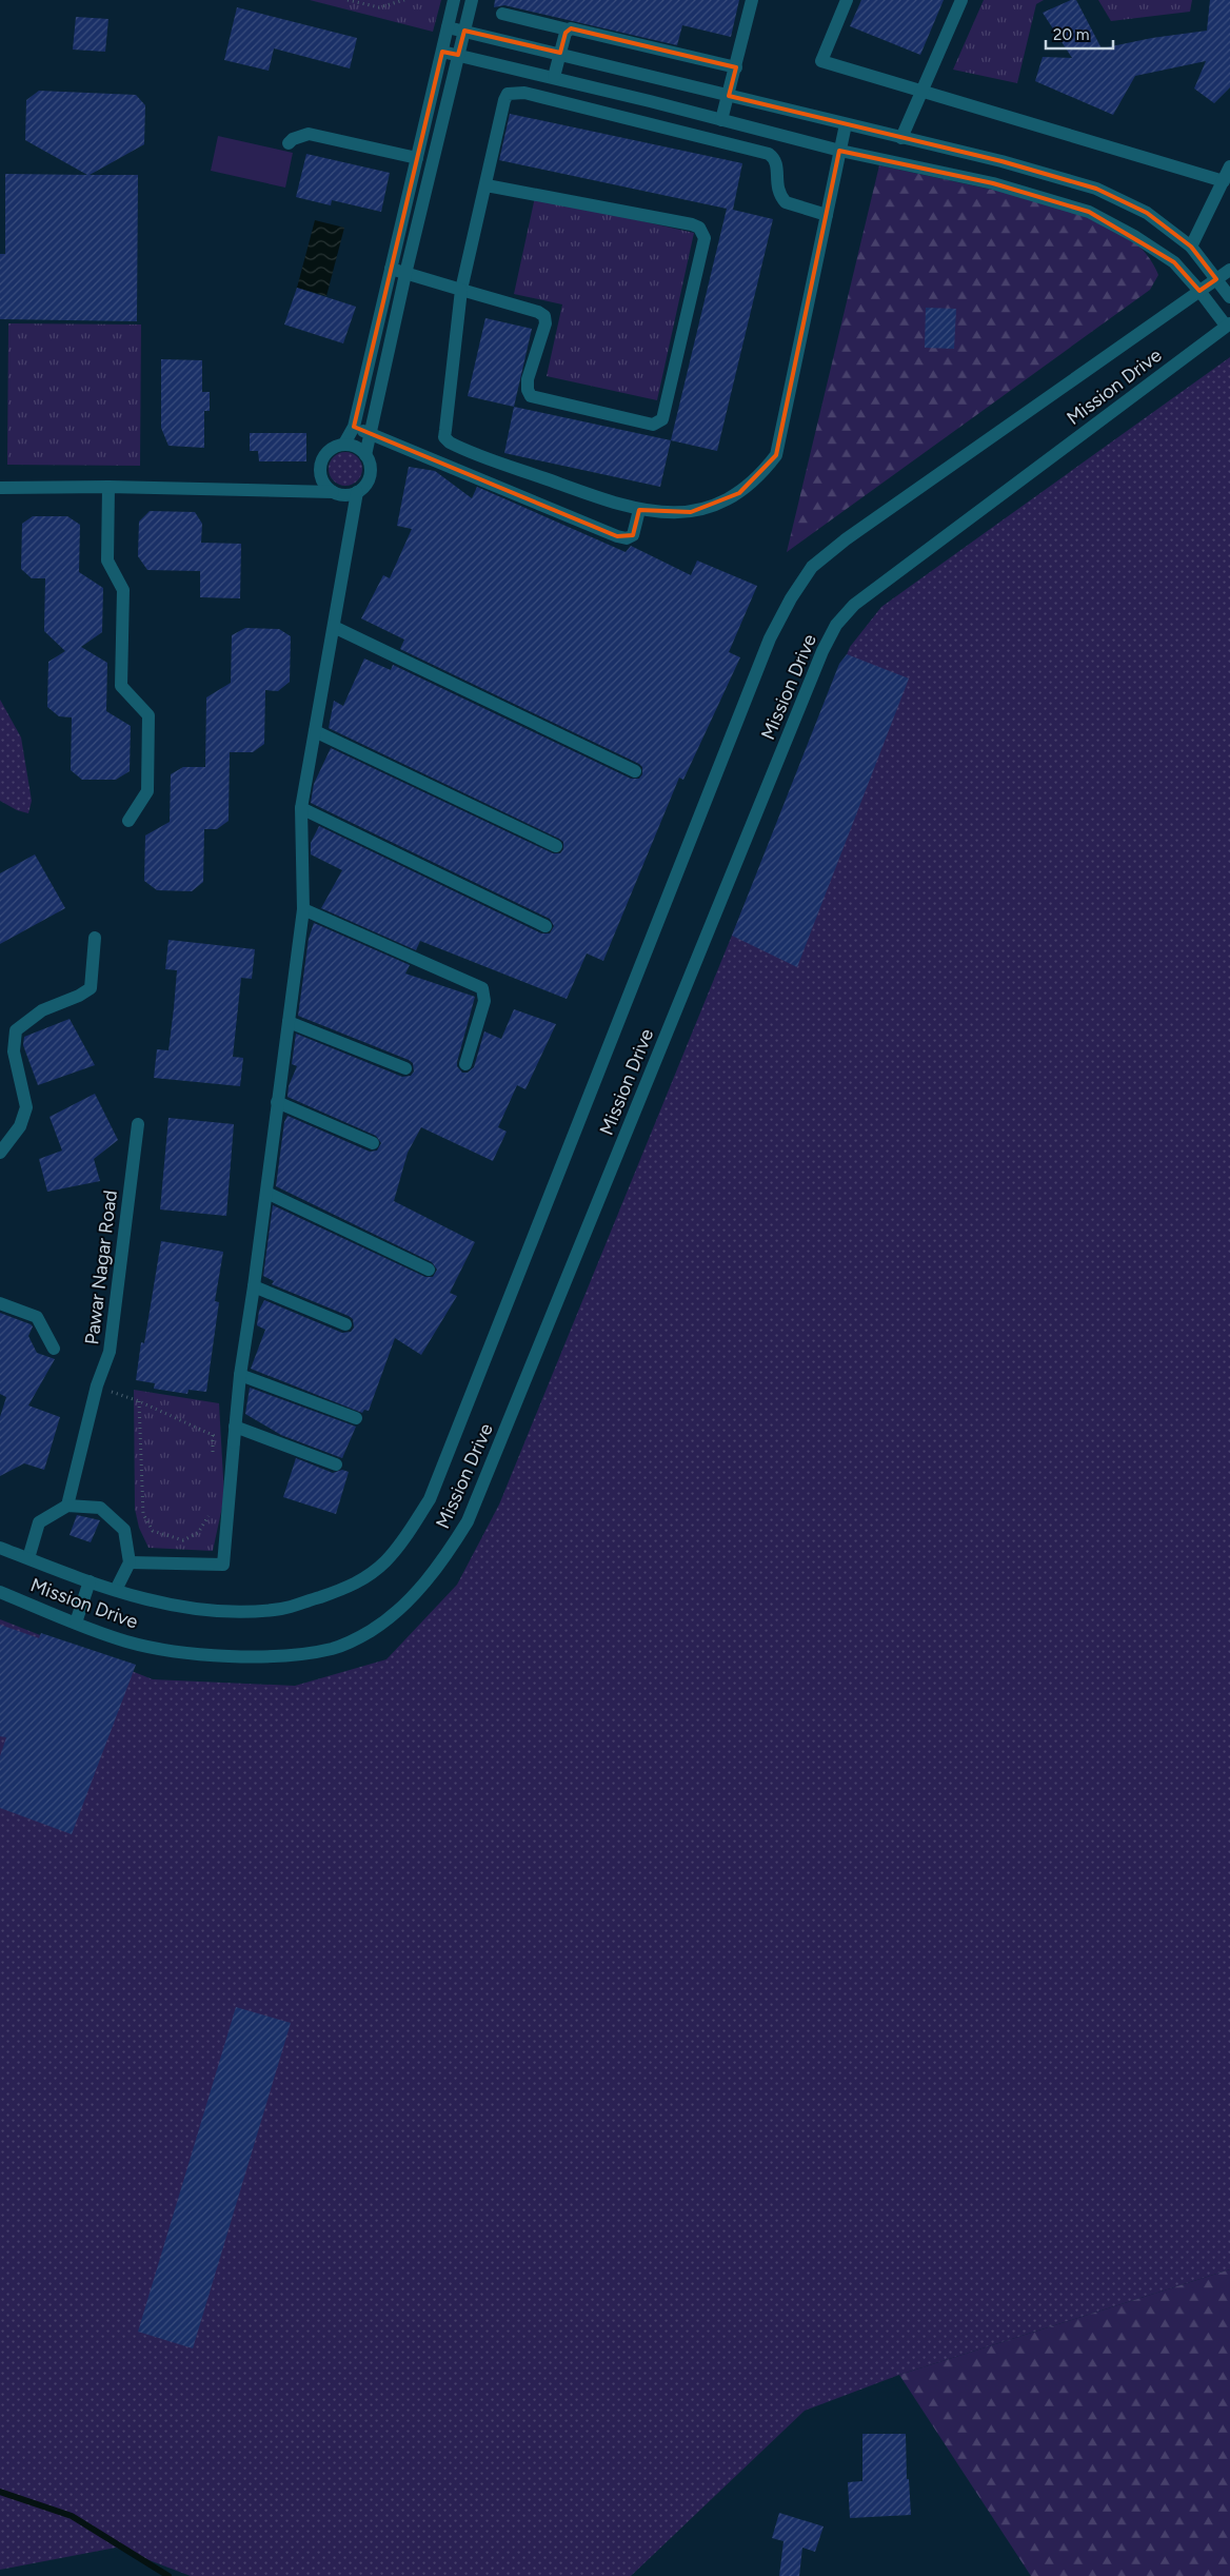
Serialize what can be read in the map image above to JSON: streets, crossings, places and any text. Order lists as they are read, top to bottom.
{
  "streets": {
    "street": ["Mission Drive", "Pawar Nagar Road"]
  },
  "scale_bar": "20 m"
}
